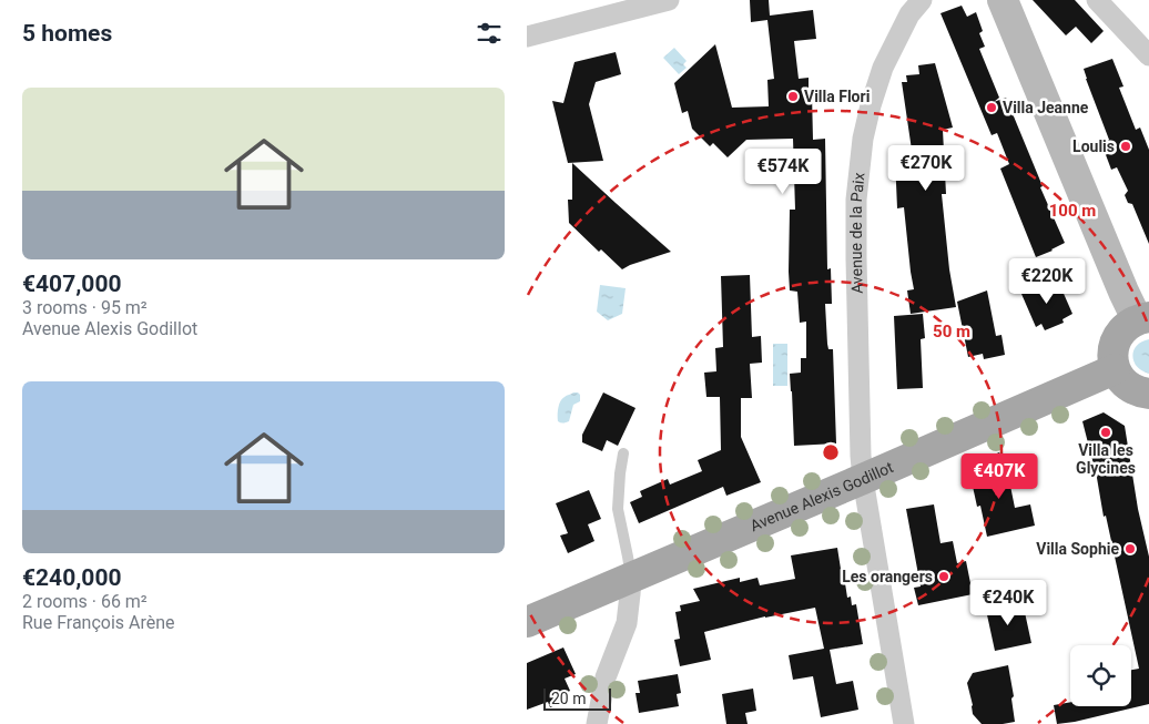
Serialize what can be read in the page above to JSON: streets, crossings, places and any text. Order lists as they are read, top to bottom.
{
  "streets": {
    "main road": ["Avenue Alexis Godillot"],
    "street": ["Avenue de la Paix"]
  },
  "crossings": [
    ["Avenue de la Paix", "Avenue Alexis Godillot"]
  ],
  "places": [
    "Villa Flori",
    "Villa Jeanne",
    "Loulis",
    "Villa les Glycines",
    "Villa Sophie",
    "Les orangers"
  ],
  "scale_bar": "20 m",
  "page": {
    "heading": "5 homes",
    "list": [
      {
        "name": "€407,000",
        "note": "3 rooms · 95 m² · Avenue Alexis Godillot"
      },
      {
        "name": "€240,000",
        "note": "2 rooms · 66 m² · Rue François Arène"
      }
    ],
    "price": [
      "€270K",
      "€574K",
      "€220K",
      "€407K",
      "€240K"
    ],
    "scale": "20 m"
  },
  "rings": ["100 m", "50 m"]
}
